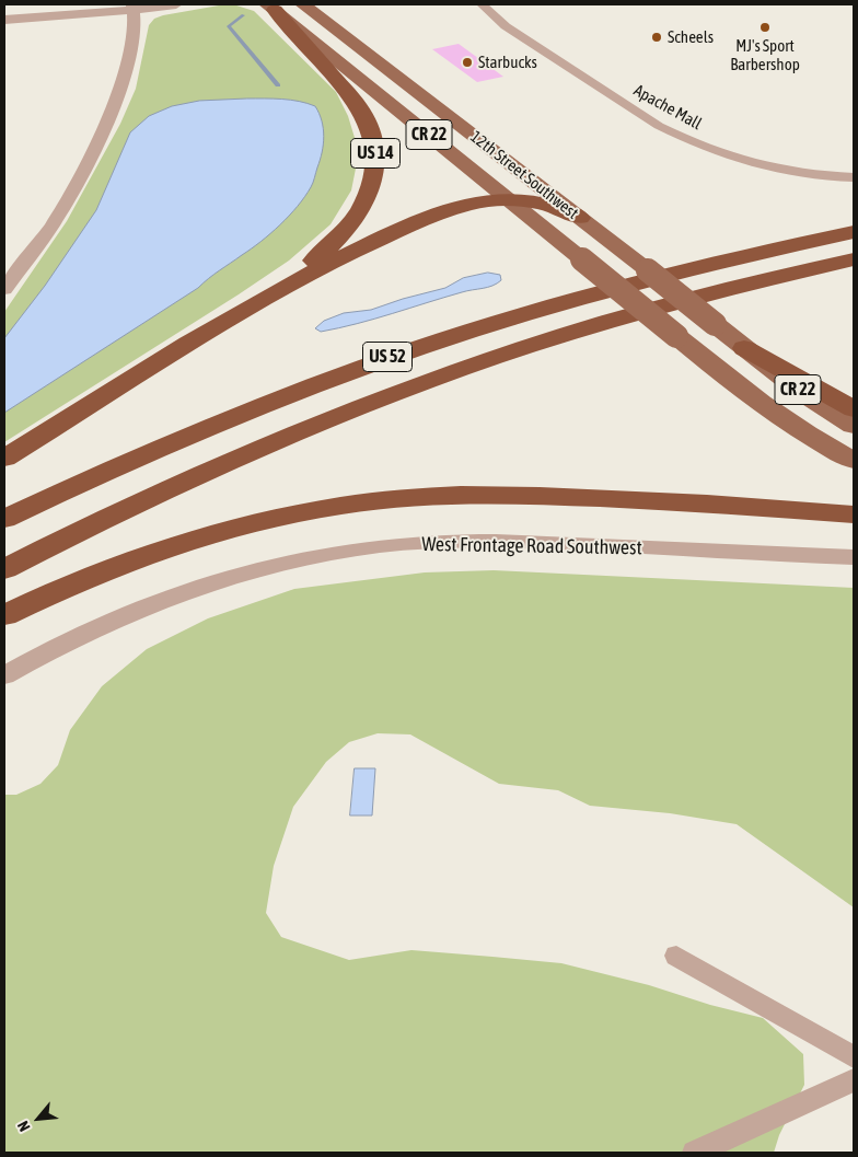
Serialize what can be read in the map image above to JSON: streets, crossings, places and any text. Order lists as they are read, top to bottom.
{
  "streets": {
    "highway": ["US 14", "US 52"],
    "main road": ["CR 22", "12th Street Southwest"],
    "street": ["Apache Mall", "West Frontage Road Southwest"]
  },
  "crossings": [
    ["CR 22", "12th Street Southwest"],
    ["US 14", "12th Street Southwest"]
  ],
  "places": ["MJ's Sport Barbershop", "Scheels", "Starbucks"],
  "north": "bottom left"
}
